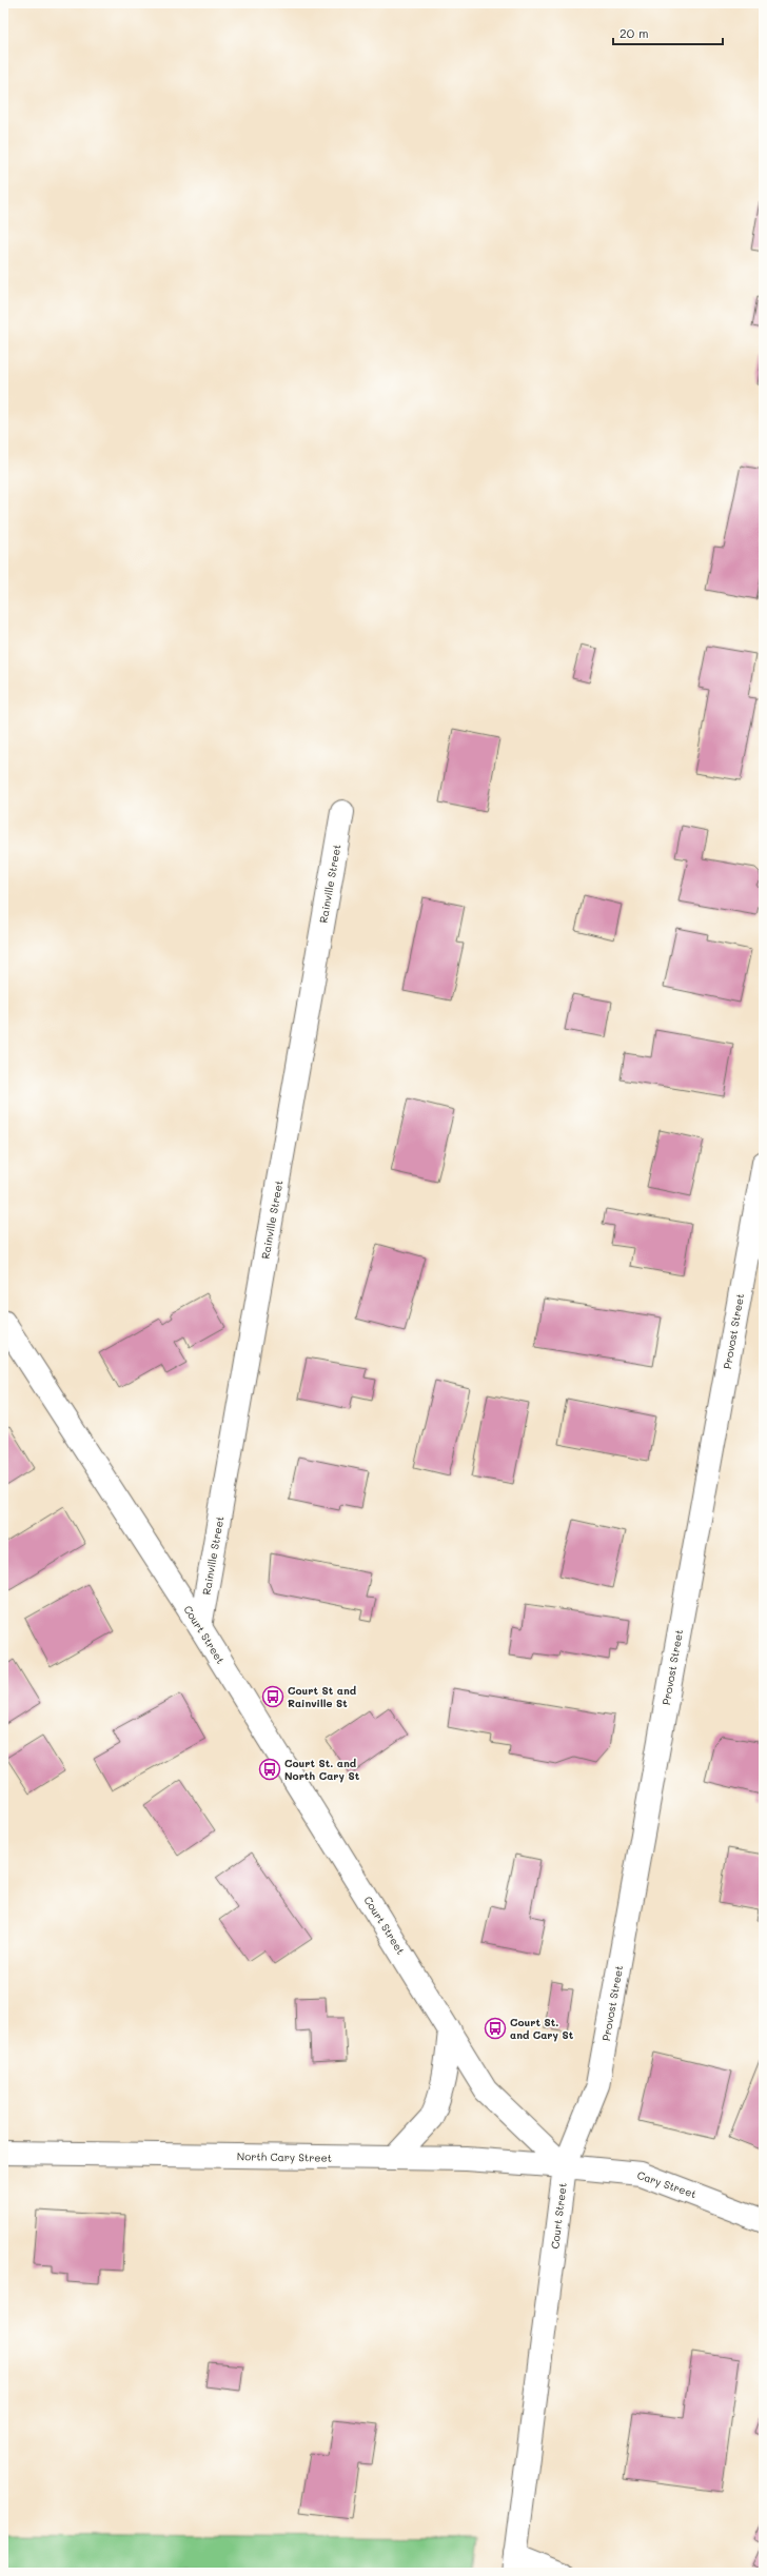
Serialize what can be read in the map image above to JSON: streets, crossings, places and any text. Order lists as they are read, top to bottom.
{
  "streets": {
    "street": [
      "Rainville Street",
      "Provost Street",
      "Court Street",
      "North Cary Street",
      "Cary Street"
    ]
  },
  "crossings": [
    ["Rainville Street", "Court Street"],
    ["Provost Street", "Court Street"],
    ["Provost Street", "North Cary Street"],
    ["Provost Street", "Cary Street"],
    ["Court Street", "North Cary Street"],
    ["Court Street", "Cary Street"],
    ["North Cary Street", "Cary Street"]
  ],
  "places": {
    "bus stop": ["Court St and Rainville St", "Court St. and North Cary St", "Court St. and Cary St"]
  },
  "scale_bar": "20 m"
}
